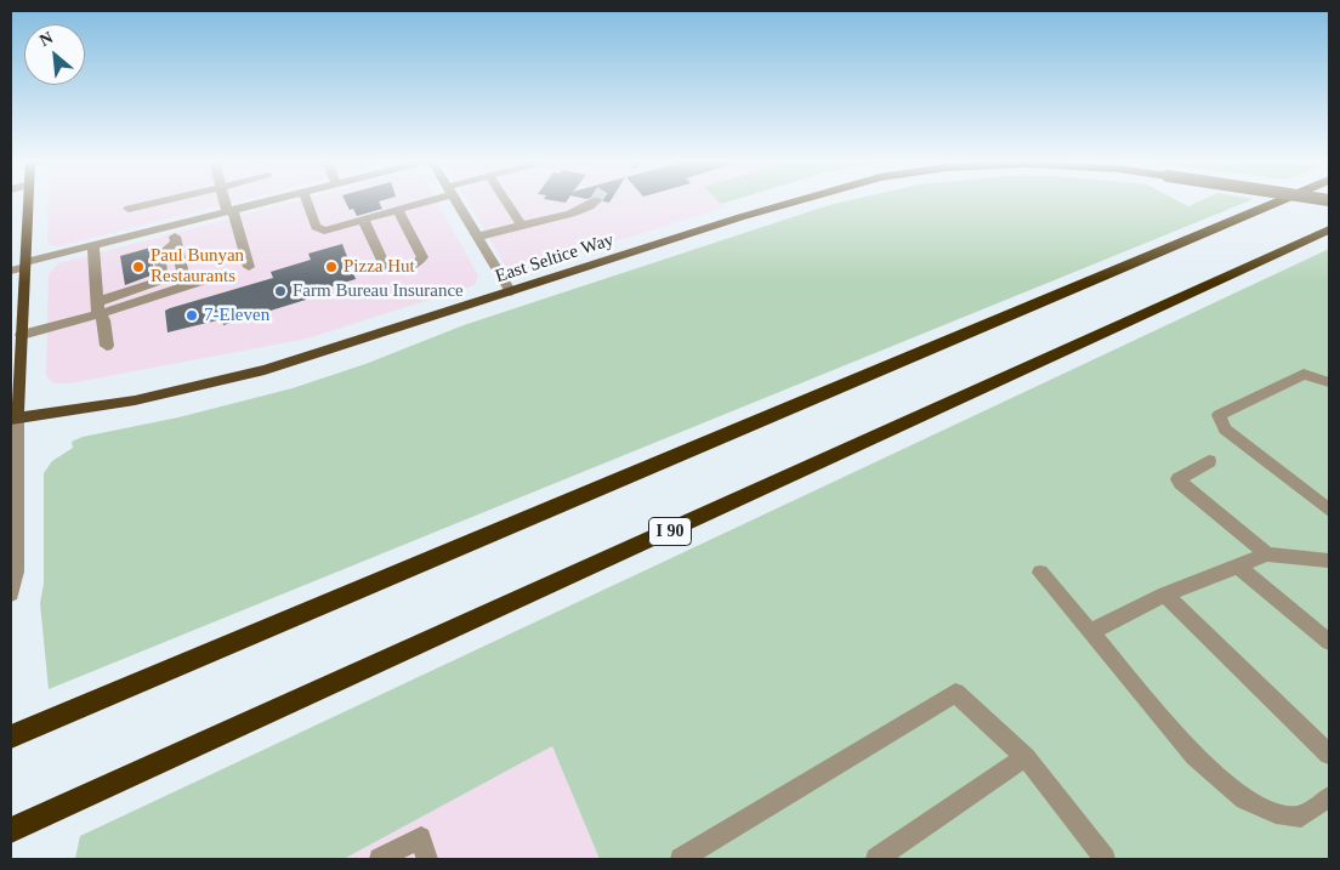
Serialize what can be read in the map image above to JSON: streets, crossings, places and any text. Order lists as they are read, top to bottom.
{
  "streets": {
    "highway": ["I 90"],
    "main road": ["East Seltice Way"]
  },
  "places": [
    "Paul Bunyan Restaurants",
    "Pizza Hut",
    "Farm Bureau Insurance",
    "7-Eleven"
  ],
  "north": "top left"
}
